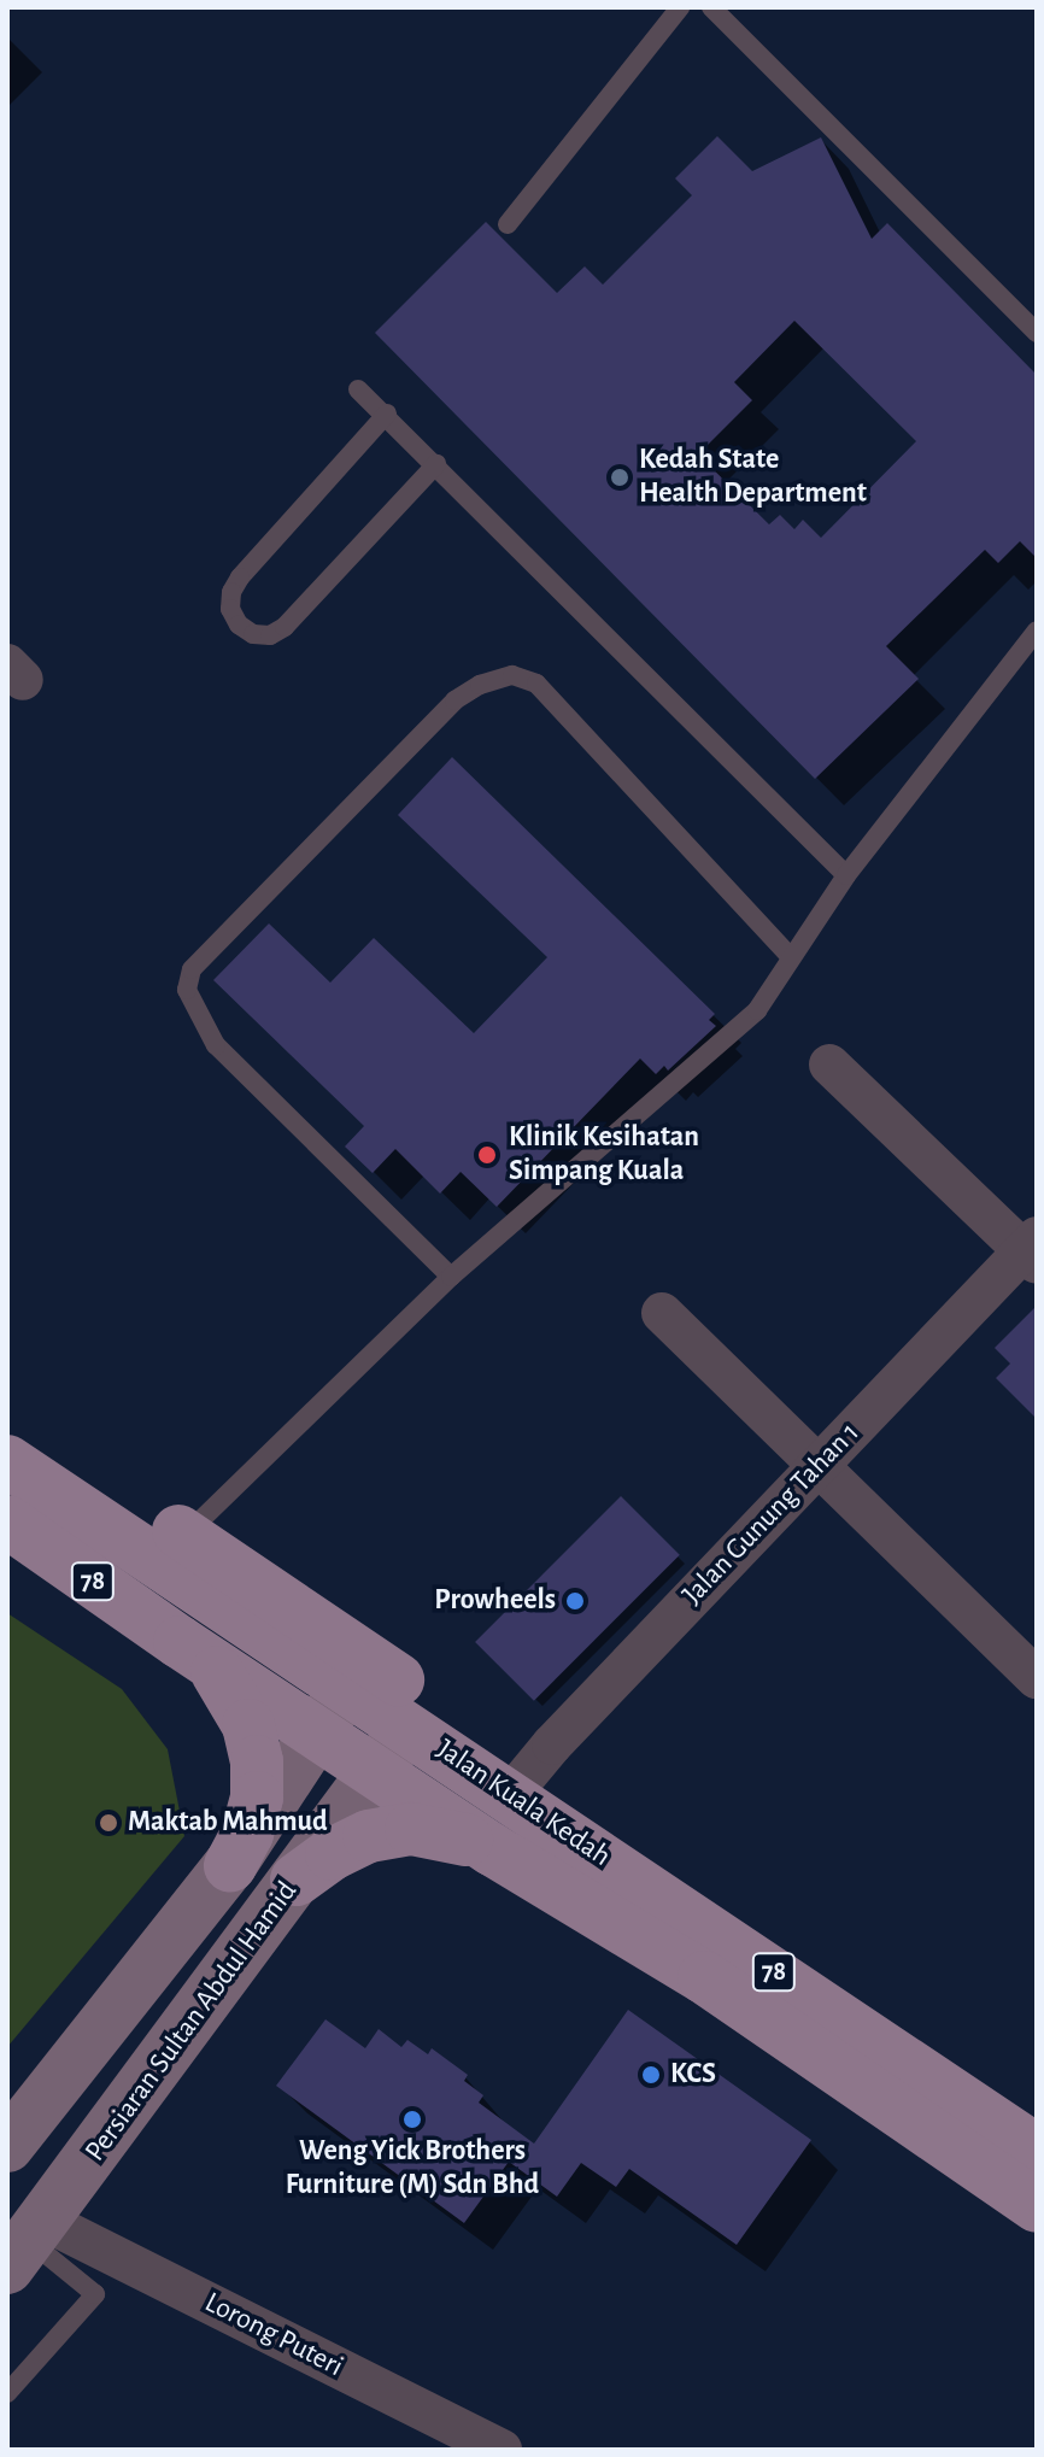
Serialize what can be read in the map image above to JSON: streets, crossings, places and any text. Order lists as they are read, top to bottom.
{
  "streets": {
    "main road": ["78", "Jalan Kuala Kedah", "Persiaran Sultan Abdul Hamid"],
    "street": ["Jalan Gunung Tahan 1", "Lorong Puteri"]
  },
  "crossings": [
    ["Jalan Gunung Tahan 1", "Jalan Kuala Kedah"],
    ["Jalan Kuala Kedah", "Persiaran Sultan Abdul Hamid"],
    ["Persiaran Sultan Abdul Hamid", "Lorong Puteri"]
  ],
  "places": [
    "Kedah State Health Department",
    "Klinik Kesihatan Simpang Kuala",
    "Prowheels",
    "Maktab Mahmud",
    "KCS",
    "Weng Yick Brothers Furniture (M) Sdn Bhd"
  ]
}
